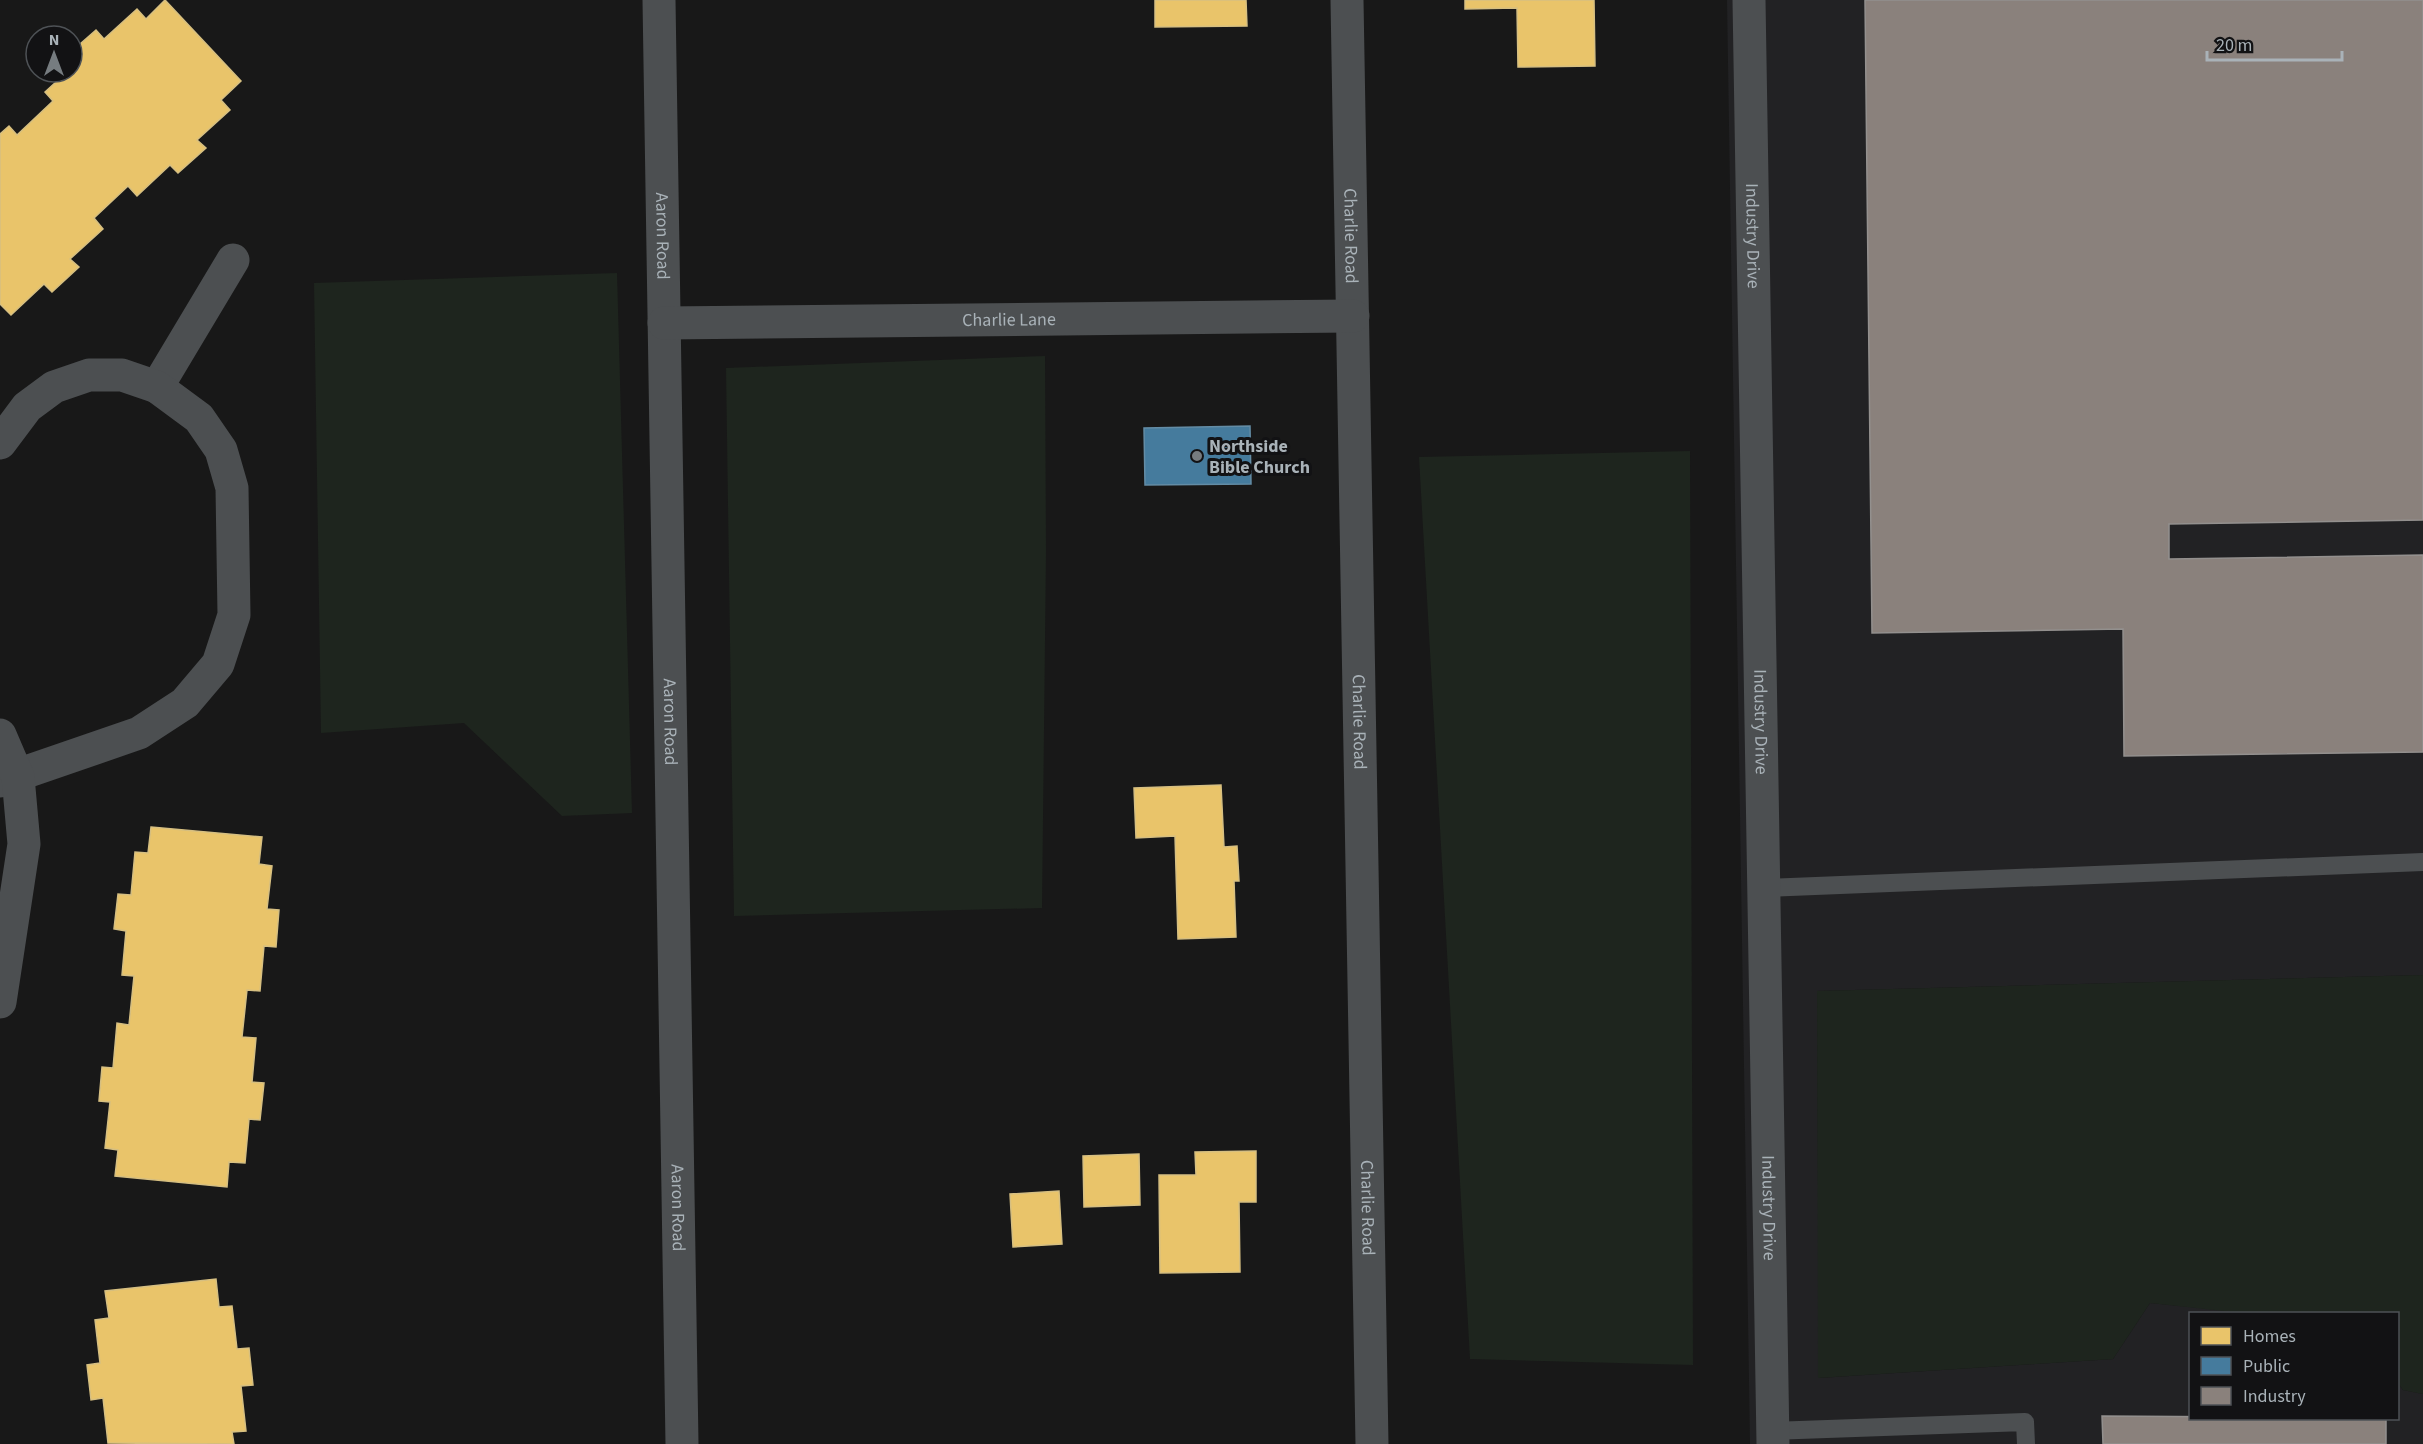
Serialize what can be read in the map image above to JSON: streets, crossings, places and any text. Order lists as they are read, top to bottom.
{
  "streets": {
    "street": [
      "Aaron Road",
      "Charlie Road",
      "Industry Drive",
      "Charlie Lane"
    ]
  },
  "crossings": [
    ["Aaron Road", "Charlie Lane"],
    ["Charlie Road", "Charlie Lane"]
  ],
  "places": ["Northside Bible Church"],
  "legend": ["Homes", "Public", "Industry"],
  "scale_bar": "20 m",
  "north": "top"
}
